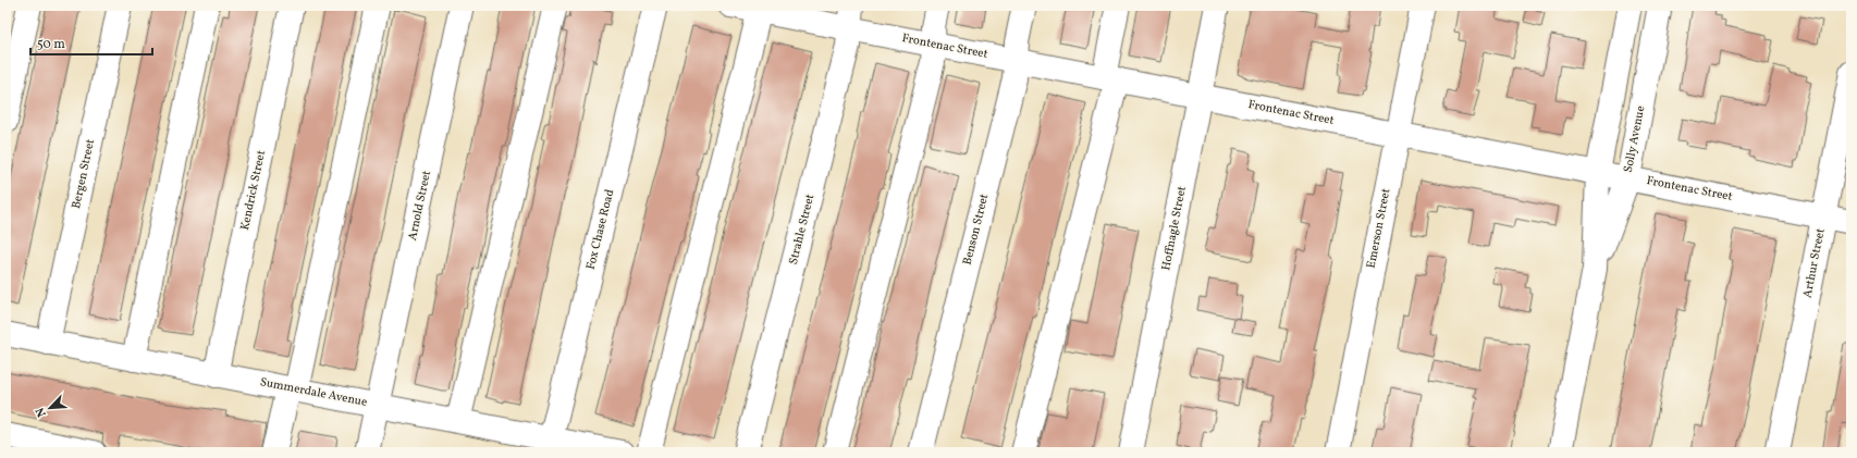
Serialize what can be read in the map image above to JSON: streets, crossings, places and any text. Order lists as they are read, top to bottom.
{
  "streets": {
    "street": [
      "Frontenac Street",
      "Solly Avenue",
      "Bergen Street",
      "Kendrick Street",
      "Arnold Street",
      "Hoffnagle Street",
      "Emerson Street",
      "Fox Chase Road",
      "Strahle Street",
      "Benson Street",
      "Arthur Street",
      "Summerdale Avenue"
    ]
  },
  "crossings": [
    ["Frontenac Street", "Solly Avenue"],
    ["Frontenac Street", "Hoffnagle Street"],
    ["Frontenac Street", "Emerson Street"],
    ["Frontenac Street", "Strahle Street"],
    ["Frontenac Street", "Benson Street"],
    ["Frontenac Street", "Arthur Street"],
    ["Bergen Street", "Summerdale Avenue"],
    ["Kendrick Street", "Summerdale Avenue"],
    ["Arnold Street", "Summerdale Avenue"],
    ["Fox Chase Road", "Summerdale Avenue"]
  ],
  "scale_bar": "50 m",
  "north": "bottom left"
}
